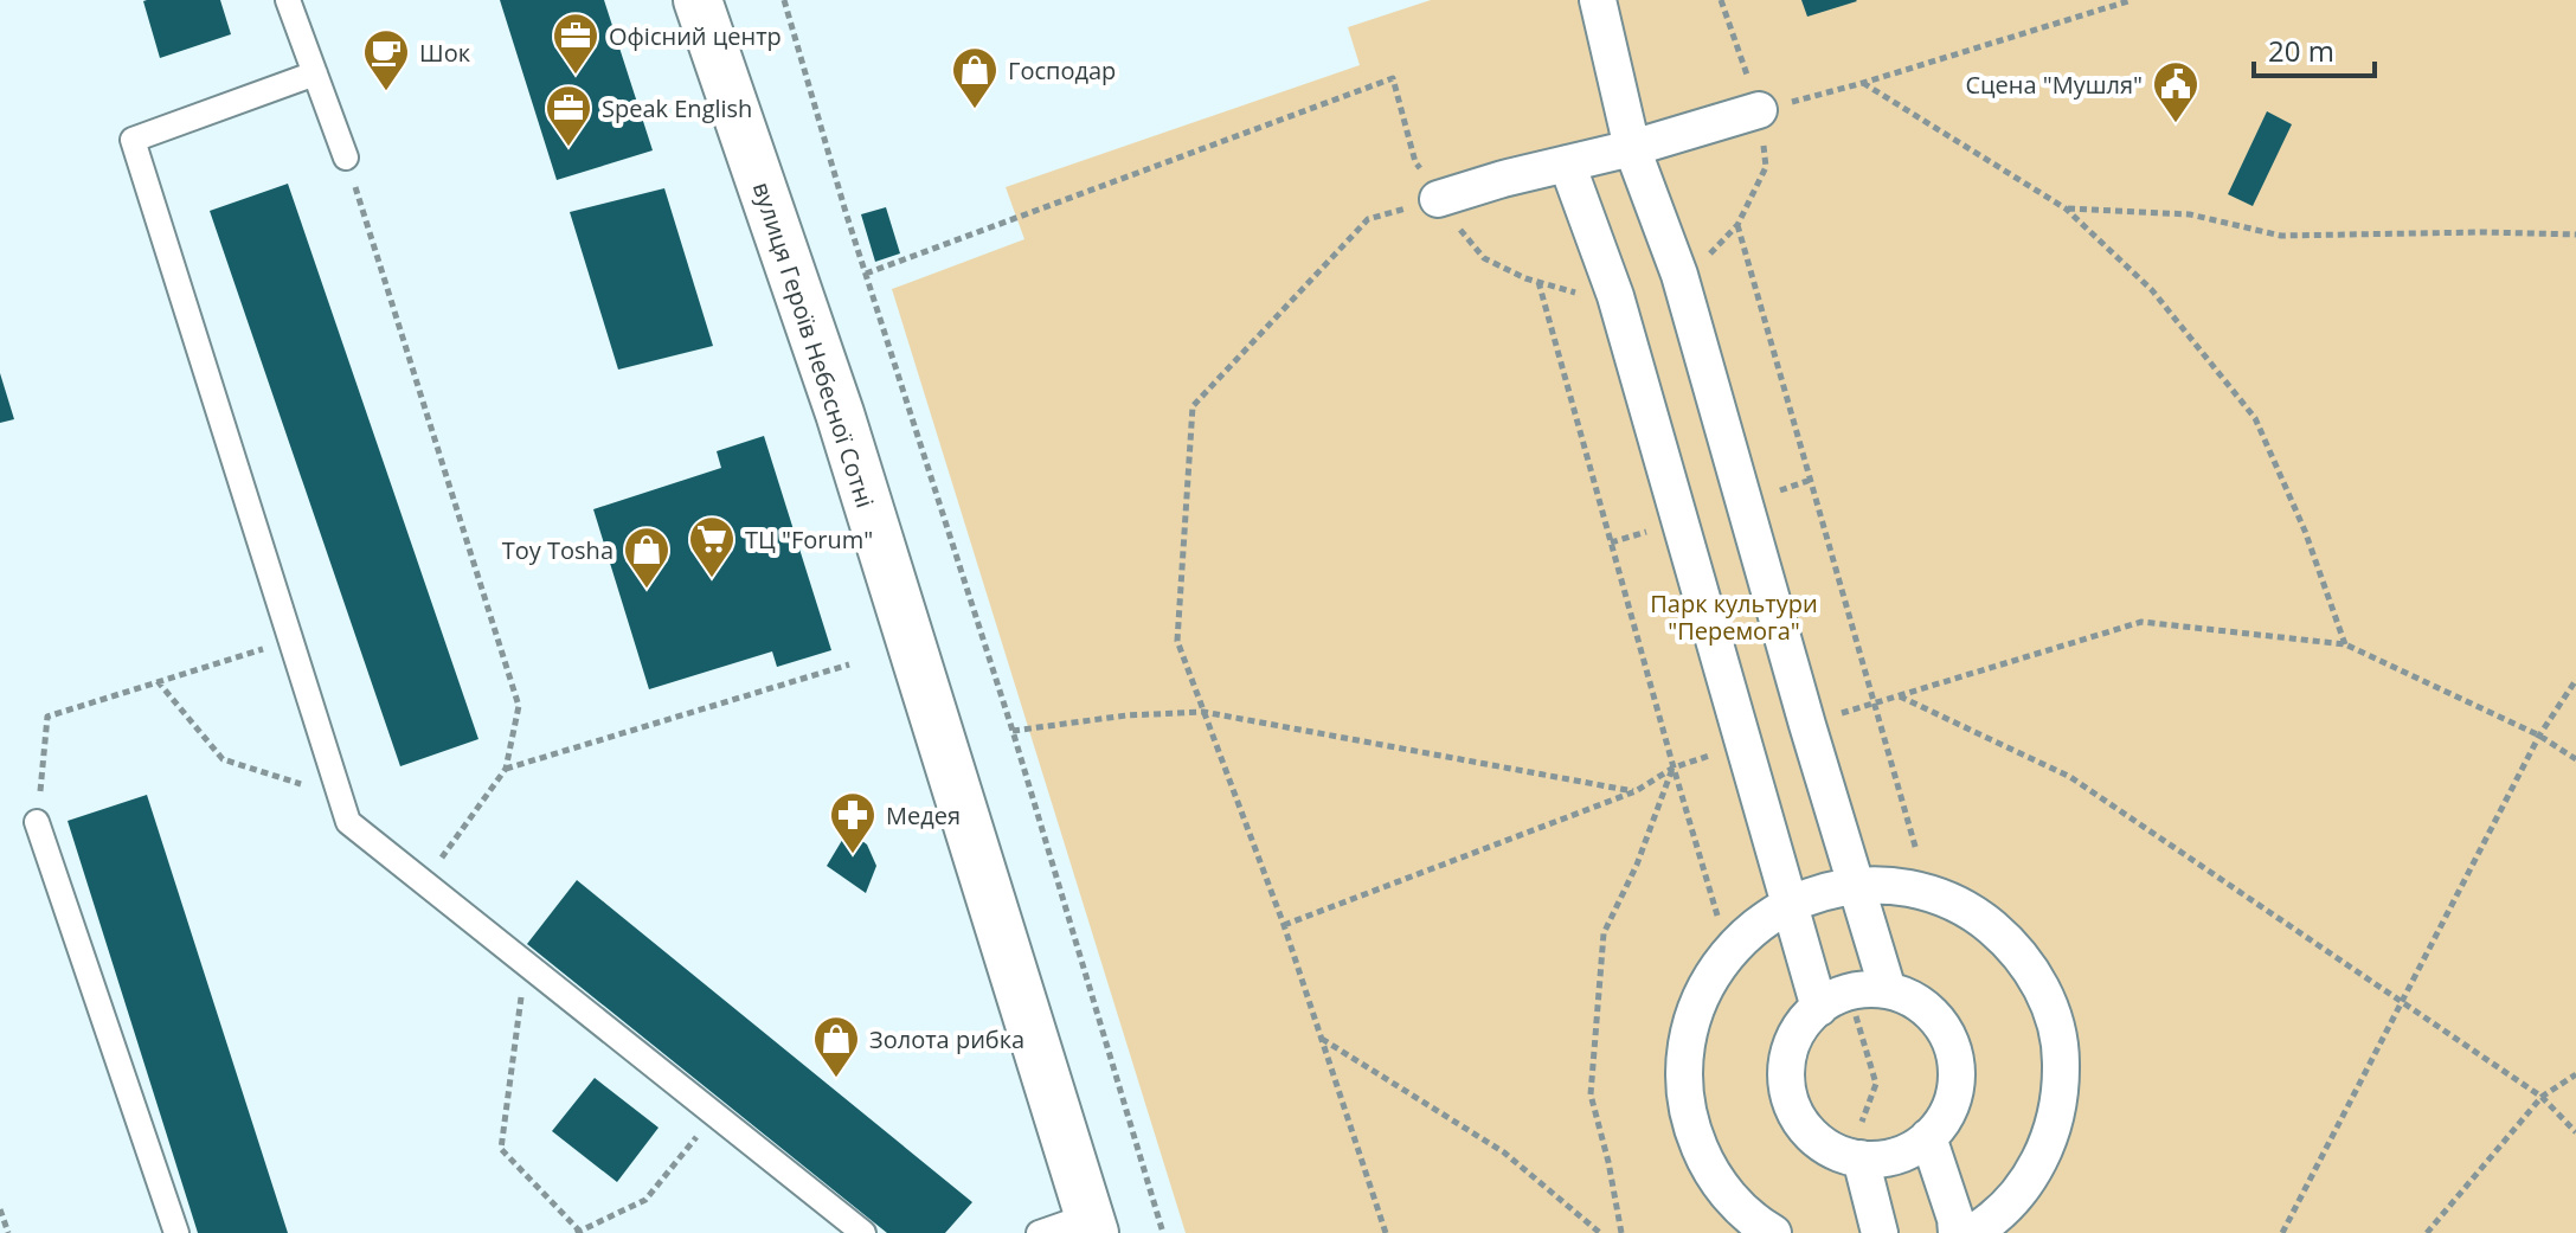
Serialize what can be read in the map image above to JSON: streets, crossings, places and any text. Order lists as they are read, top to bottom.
{
  "streets": {
    "street": ["вулиця Героїв Небесної Сотні"]
  },
  "parks": ["Парк культури \"Перемога\""],
  "places": {
    "office": ["Офісний центр", "Speak English"],
    "cafe": ["Шок"],
    "shop": ["Господар", "Toy Tosha", "Золота рибка"],
    "public building": ["Сцена \"Мушля\""],
    "supermarket": ["ТЦ \"Forum\""],
    "pharmacy": ["Медея"]
  },
  "scale_bar": "20 m"
}
